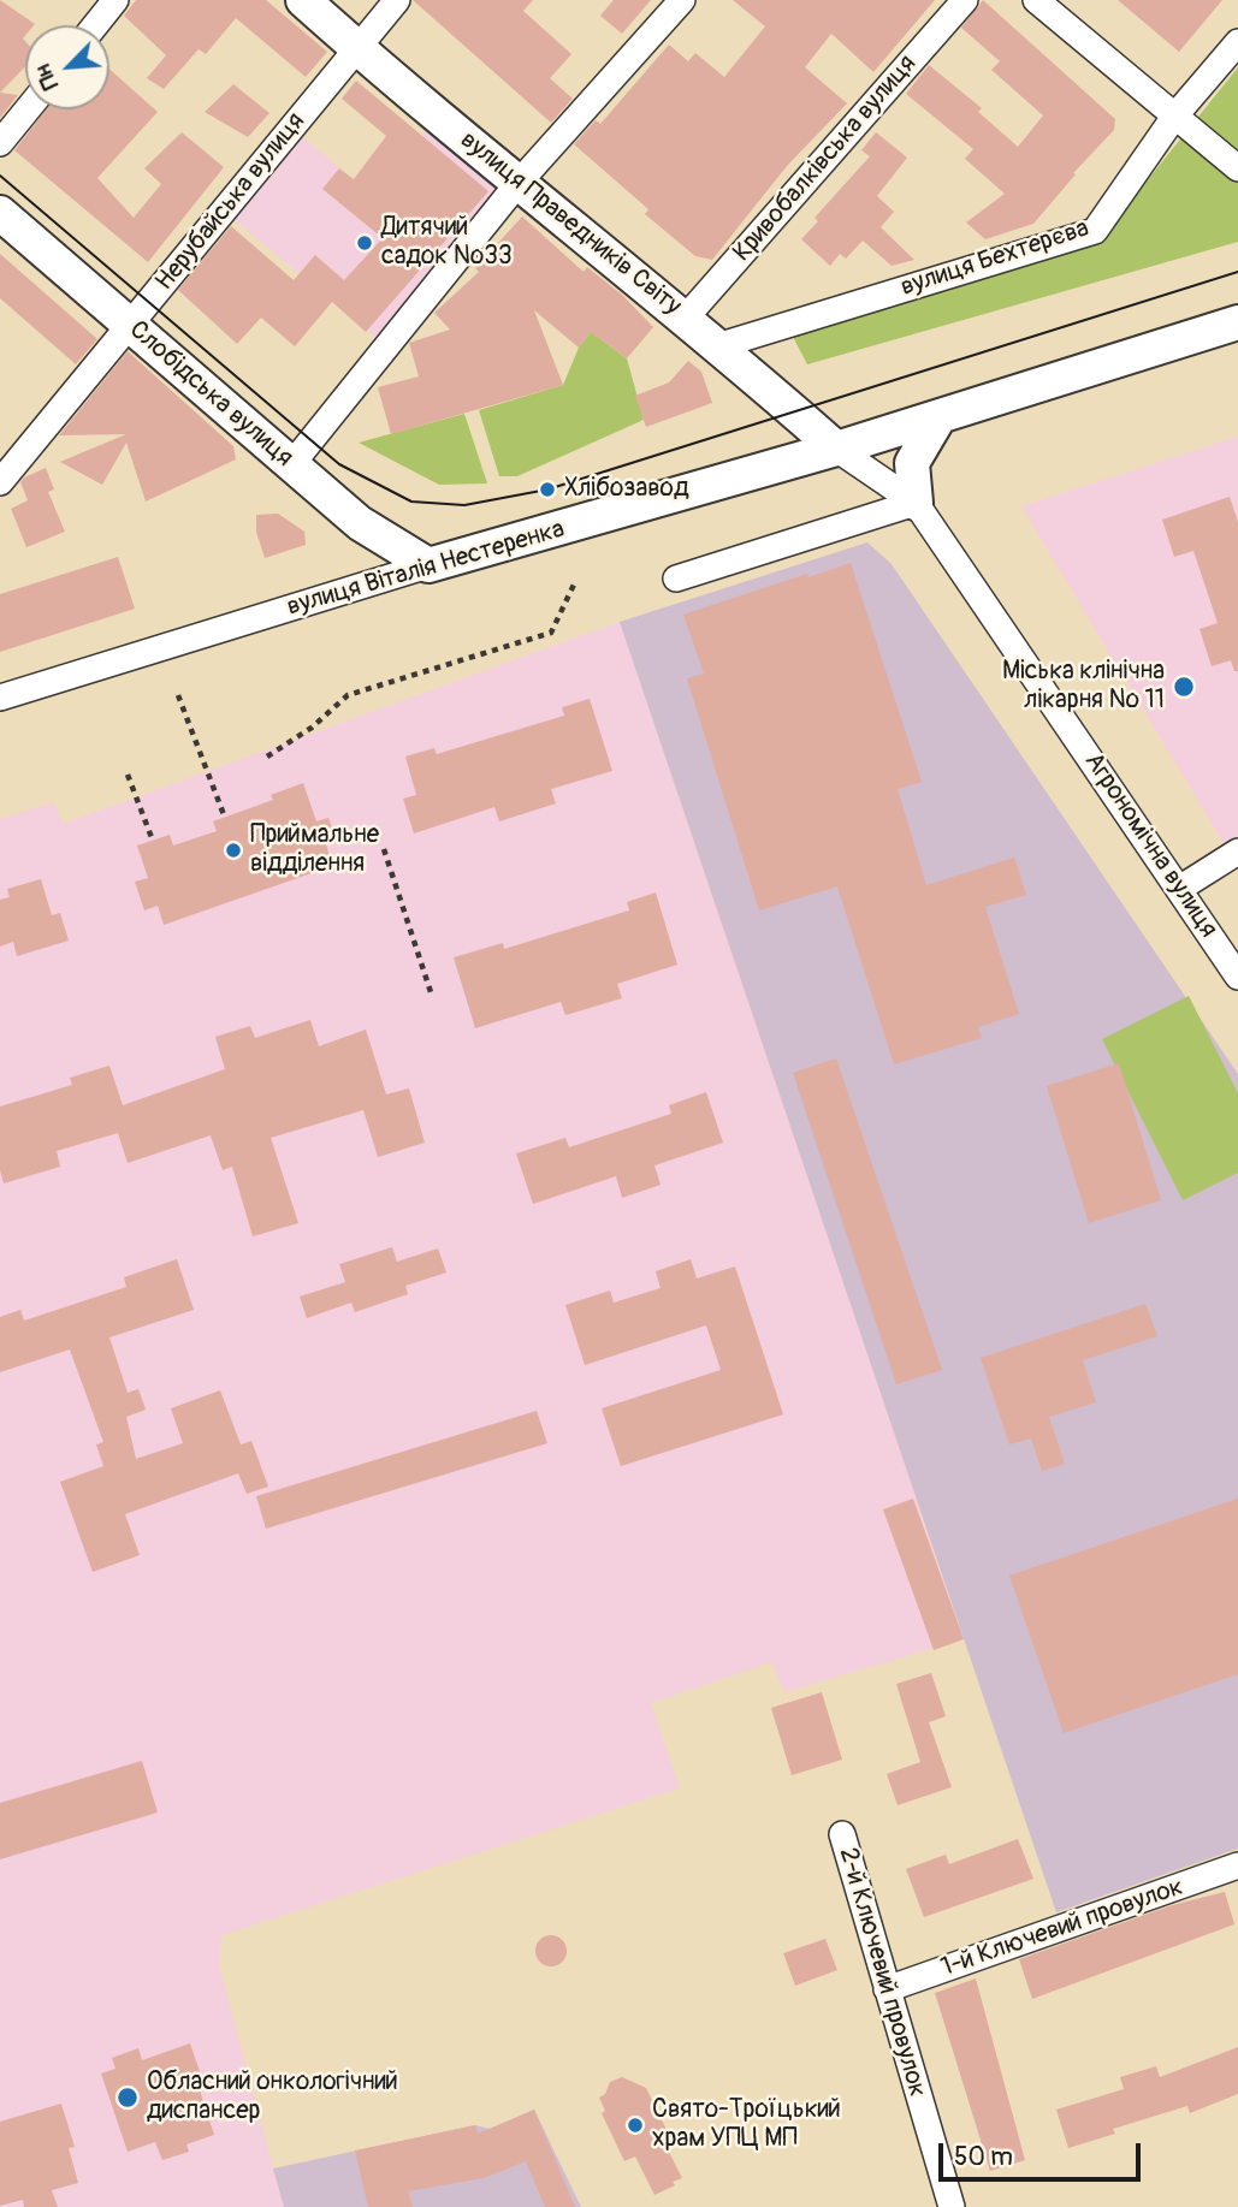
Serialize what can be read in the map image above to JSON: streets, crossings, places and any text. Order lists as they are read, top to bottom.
{
  "streets": {
    "main road": ["вулиця Праведників Світу", "Слобідська вулиця", "вулиця Віталія Нестеренка"],
    "street": [
      "Кривобалківська вулиця",
      "Нерубайська вулиця",
      "вулиця Бехтерєва",
      "Агрономічна вулиця",
      "1-й Ключевий провулок",
      "2-й Ключевий провулок"
    ]
  },
  "crossings": [
    ["Кривобалківська вулиця", "вулиця Праведників Світу"],
    ["Нерубайська вулиця", "вулиця Праведників Світу"],
    ["Нерубайська вулиця", "Слобідська вулиця"],
    ["вулиця Праведників Світу", "вулиця Бехтерєва"],
    ["вулиця Праведників Світу", "вулиця Віталія Нестеренка"],
    ["вулиця Праведників Світу", "Агрономічна вулиця"],
    ["Слобідська вулиця", "вулиця Віталія Нестеренка"],
    ["вулиця Віталія Нестеренка", "Агрономічна вулиця"],
    ["1-й Ключевий провулок", "2-й Ключевий провулок"]
  ],
  "places": [
    "Дитячий садок №33",
    "Хлібозавод",
    "Міська клінічна лікарня № 11",
    "Приймальне відділення",
    "Обласний онкологічний диспансер",
    "Свято-Троїцький храм УПЦ МП"
  ],
  "scale_bar": "50 m",
  "north": "bottom left"
}
